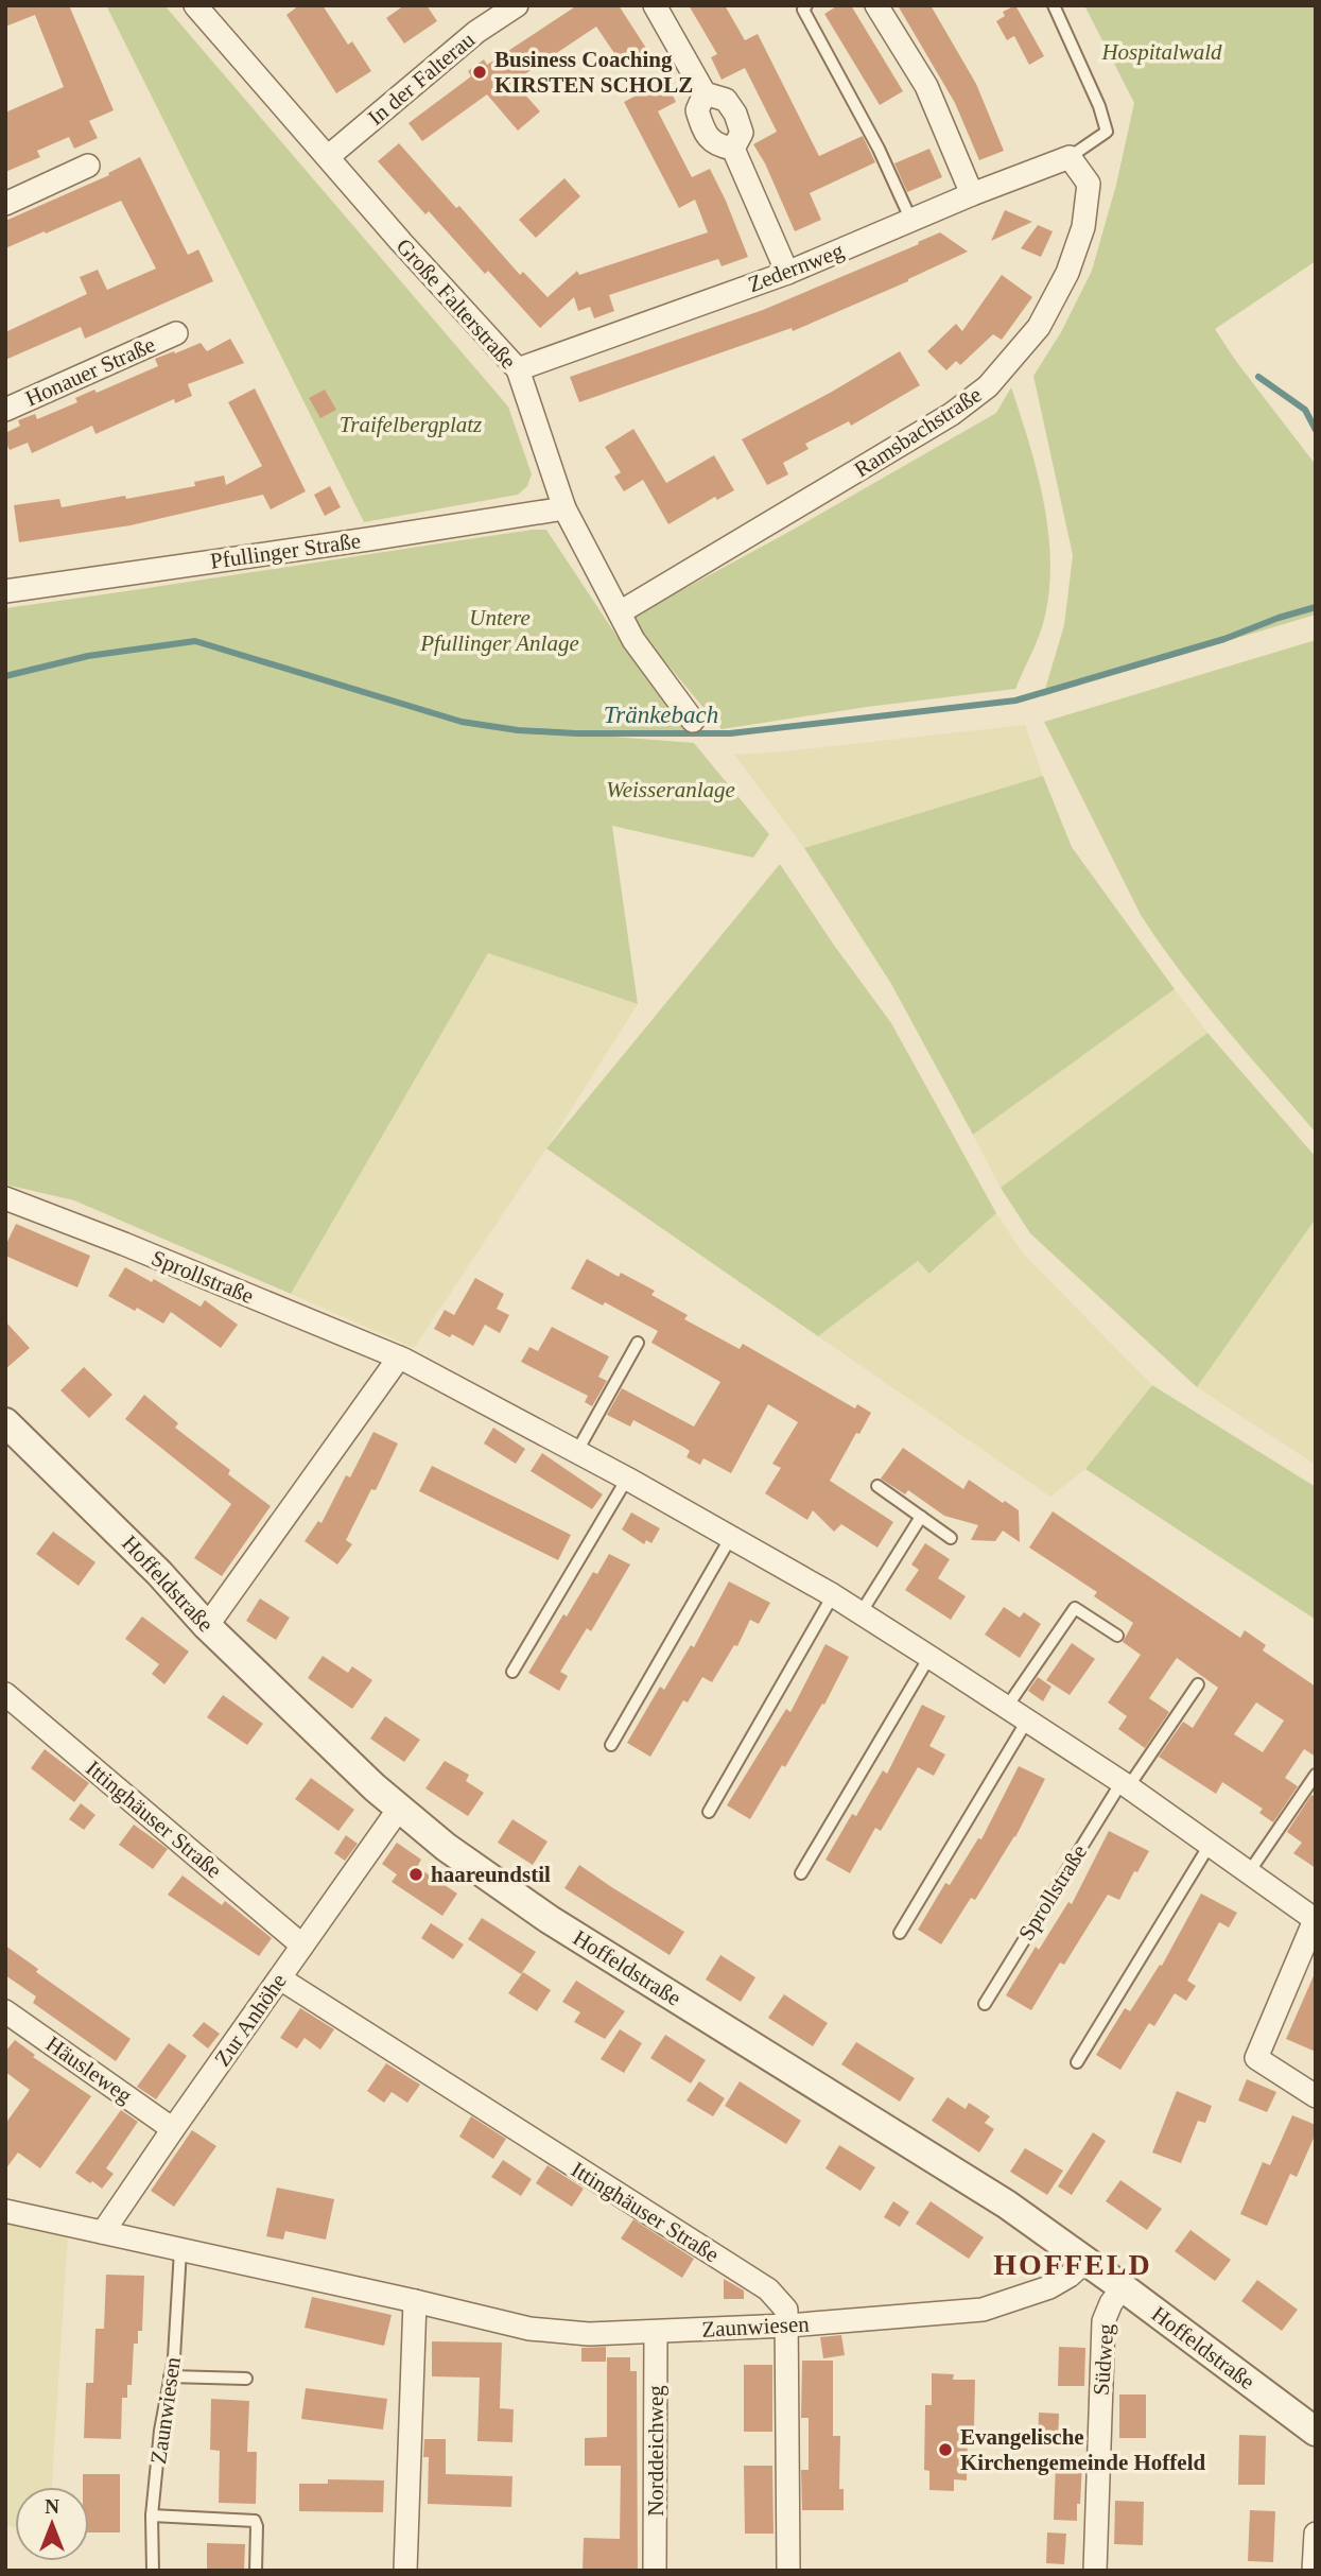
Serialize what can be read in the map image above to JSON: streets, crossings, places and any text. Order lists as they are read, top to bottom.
{
  "streets": {
    "street": [
      "In der Falterau",
      "Zedernweg",
      "Große Falterstraße",
      "Honauer Straße",
      "Ramsbachstraße",
      "Pfullinger Straße",
      "Sprollstraße",
      "Hoffeldstraße",
      "Ittinghäuser Straße",
      "Zur Anhöhe",
      "Häusleweg",
      "Zaunwiesen",
      "Südweg",
      "Norddeichweg"
    ]
  },
  "crossings": [
    ["In der Falterau", "Große Falterstraße"],
    ["Zedernweg", "Große Falterstraße"],
    ["Zedernweg", "Ramsbachstraße"],
    ["Große Falterstraße", "Ramsbachstraße"],
    ["Große Falterstraße", "Pfullinger Straße"],
    ["Hoffeldstraße", "Zur Anhöhe"],
    ["Hoffeldstraße", "Zaunwiesen"],
    ["Hoffeldstraße", "Südweg"],
    ["Ittinghäuser Straße", "Zur Anhöhe"],
    ["Ittinghäuser Straße", "Zaunwiesen"],
    ["Zur Anhöhe", "Häusleweg"],
    ["Zur Anhöhe", "Zaunwiesen"],
    ["Zaunwiesen", "Norddeichweg"]
  ],
  "districts": ["HOFFELD"],
  "water": ["Tränkebach"],
  "parks": [
    "Hospitalwald",
    "Traifelbergplatz",
    "Untere Pfullinger Anlage",
    "Weisseranlage"
  ],
  "places": ["Business Coaching KIRSTEN SCHOLZ", "haareundstil", "Evangelische Kirchengemeinde Hoffeld"],
  "north": "top"
}
